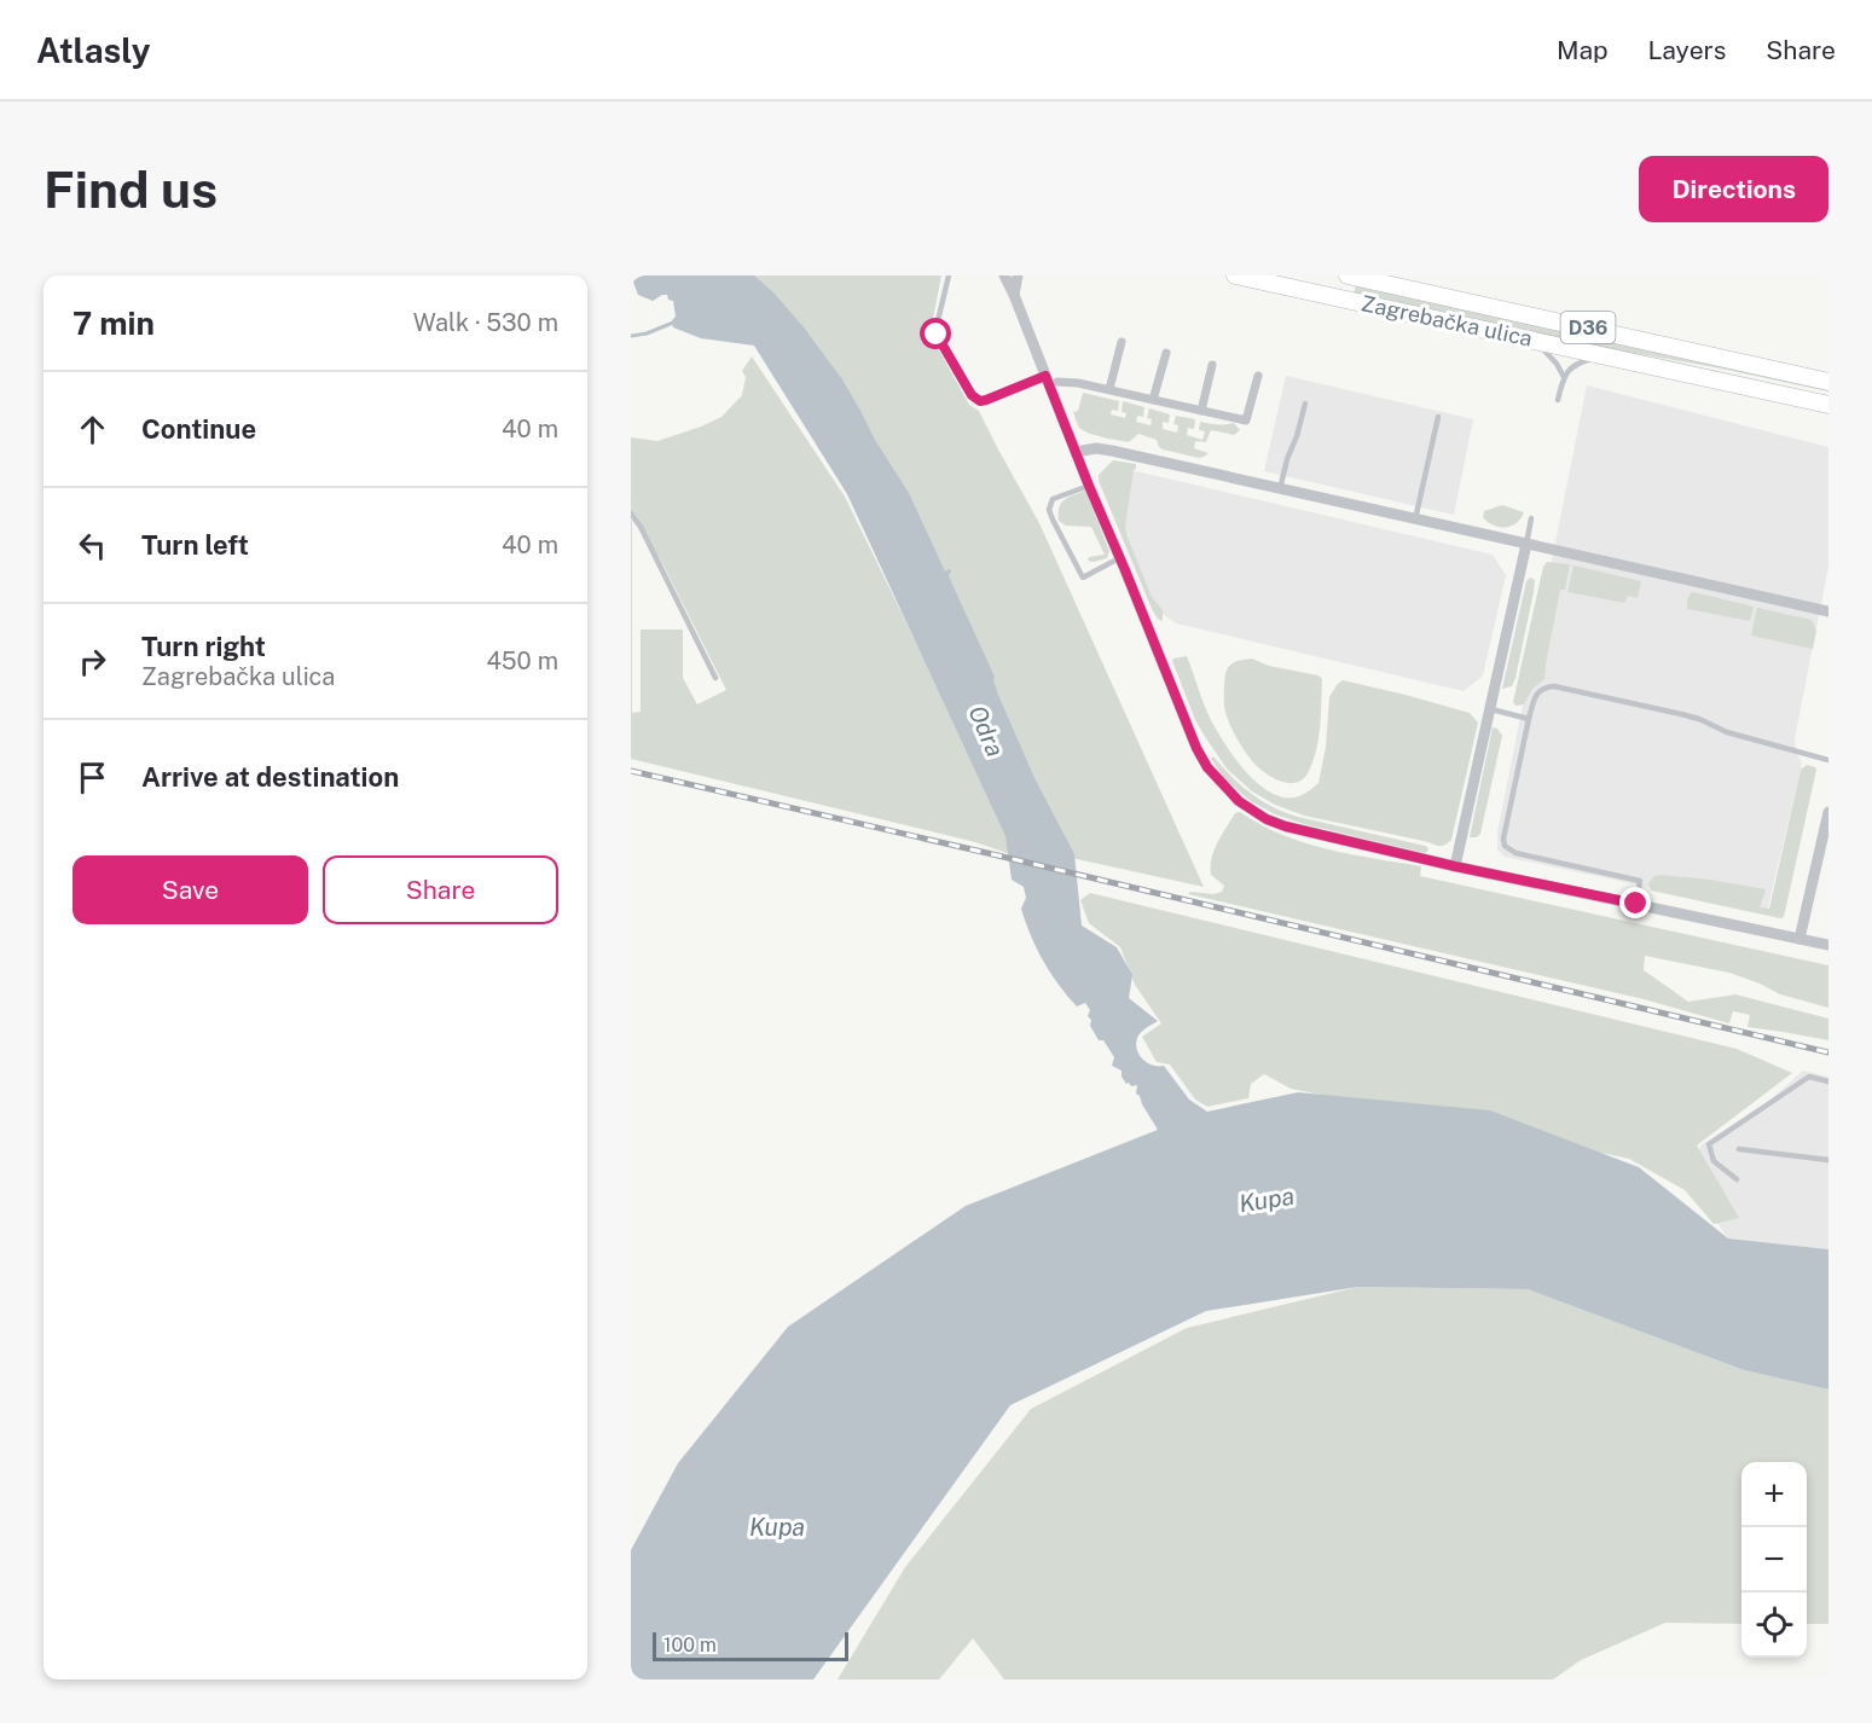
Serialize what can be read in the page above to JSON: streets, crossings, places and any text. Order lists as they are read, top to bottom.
{
  "streets": {
    "main road": ["Zagrebačka ulica", "D36"]
  },
  "water": ["Odra", "Kupa"],
  "scale_bar": "100 m",
  "page": {
    "header": "Atlasly",
    "nav": ["Map", "Layers", "Share"],
    "buttons": [
      "Directions",
      ["Save", "Share"]
    ],
    "title": "Find us",
    "heading": ["7 min", "Walk · 530 m"],
    "list": [
      ["Continue", "40 m"],
      ["Turn left", "40 m"],
      ["Turn right", "Zagrebačka ulica", "450 m"],
      "Arrive at destination"
    ],
    "map_buttons": ["+", "−"],
    "scale": "100 m"
  }
}
